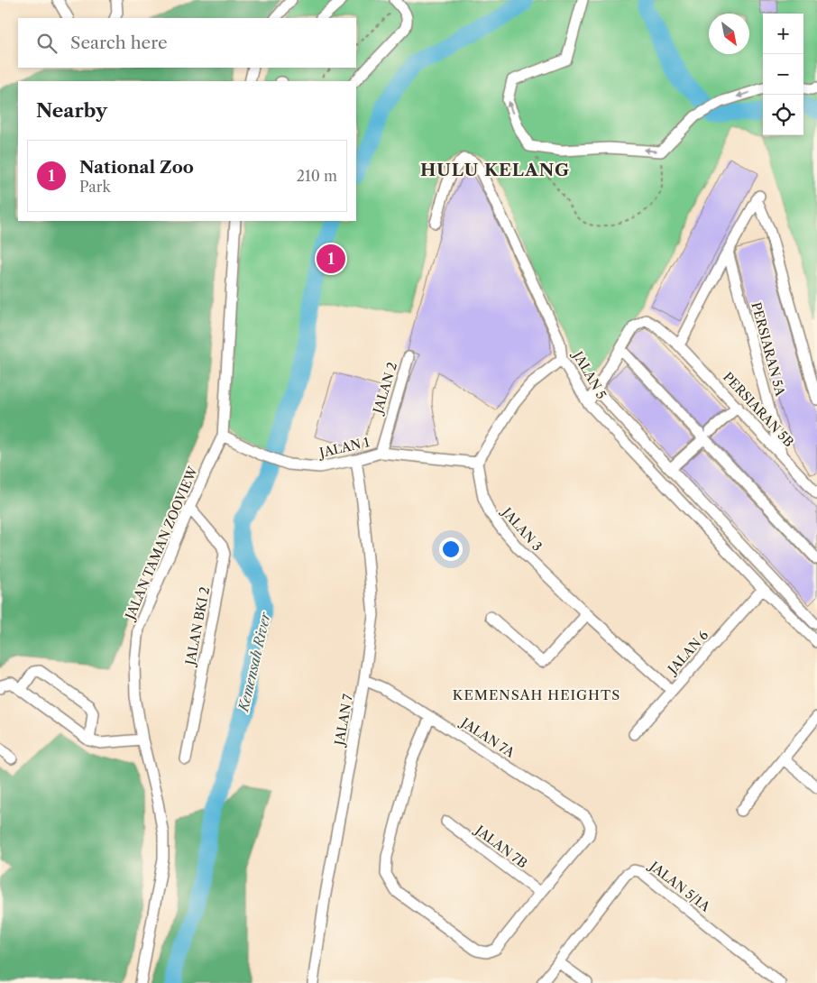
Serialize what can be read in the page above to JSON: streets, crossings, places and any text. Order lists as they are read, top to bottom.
{
  "streets": {
    "street": [
      "PERSIARAN 5A",
      "JALAN 5",
      "JALAN 2",
      "PERSIARAN 5B",
      "JALAN 1",
      "JALAN 3",
      "JALAN TAMAN ZOOVIEW",
      "JALAN BKI 2",
      "JALAN 6",
      "JALAN 7",
      "JALAN 7A",
      "JALAN 7B",
      "JALAN 5/1A"
    ]
  },
  "crossings": [
    ["PERSIARAN 5A", "PERSIARAN 5B"],
    ["JALAN 5", "JALAN 6"],
    ["JALAN 2", "JALAN 1"],
    ["JALAN 1", "JALAN 3"],
    ["JALAN 1", "JALAN TAMAN ZOOVIEW"],
    ["JALAN 1", "JALAN 7"],
    ["JALAN 3", "JALAN 6"],
    ["JALAN TAMAN ZOOVIEW", "JALAN BKI 2"],
    ["JALAN 7", "JALAN 7A"],
    ["JALAN 7A", "JALAN 7B"]
  ],
  "districts": ["HULU KELANG", "KEMENSAH HEIGHTS"],
  "water": ["Kemensah River"],
  "north": "bottom right",
  "page": {
    "map_buttons": ["+", "−"],
    "search": "Search here",
    "heading": "Nearby",
    "list": [
      {
        "mark": "1",
        "name": "National Zoo",
        "note": "Park",
        "value": "210 m"
      }
    ],
    "pins": "1"
  }
}
